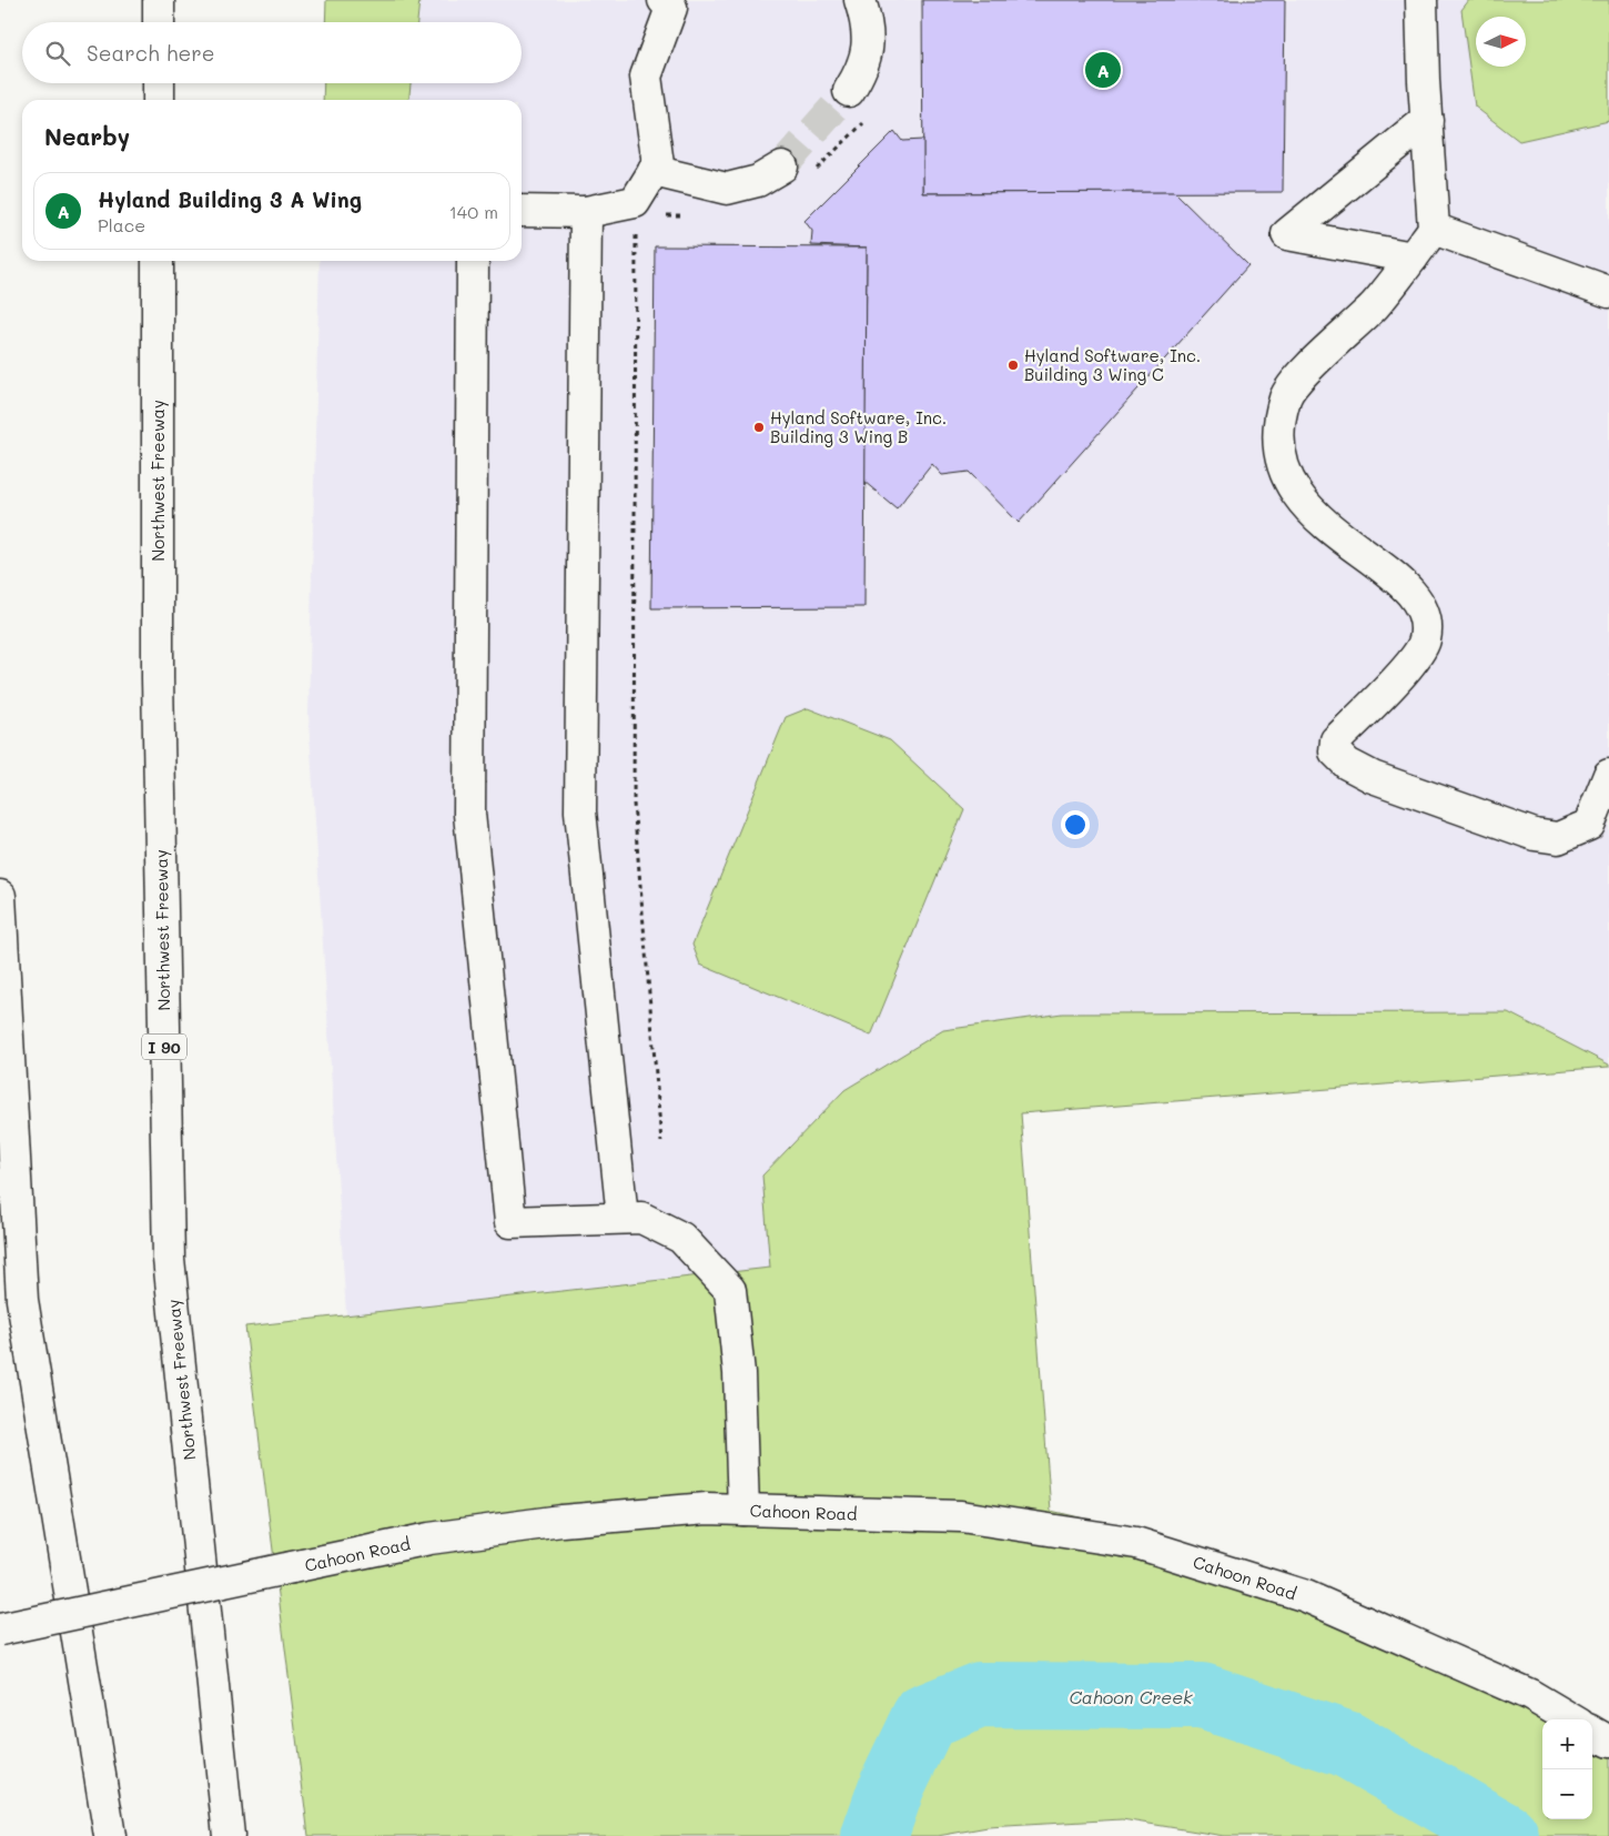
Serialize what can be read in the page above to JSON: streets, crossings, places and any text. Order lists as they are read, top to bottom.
{
  "streets": {
    "main road": ["Northwest Freeway", "I 90", "Cahoon Road"]
  },
  "water": ["Cahoon Creek"],
  "places": ["Hyland Software, Inc. Building 3 Wing C", "Hyland Software, Inc. Building 3 Wing B"],
  "north": "right",
  "page": {
    "search": "Search here",
    "pins": "A",
    "heading": "Nearby",
    "list": [
      {
        "mark": "A",
        "name": "Hyland Building 3 A Wing",
        "note": "Place",
        "value": "140 m"
      }
    ],
    "map_buttons": ["+", "−"]
  }
}
